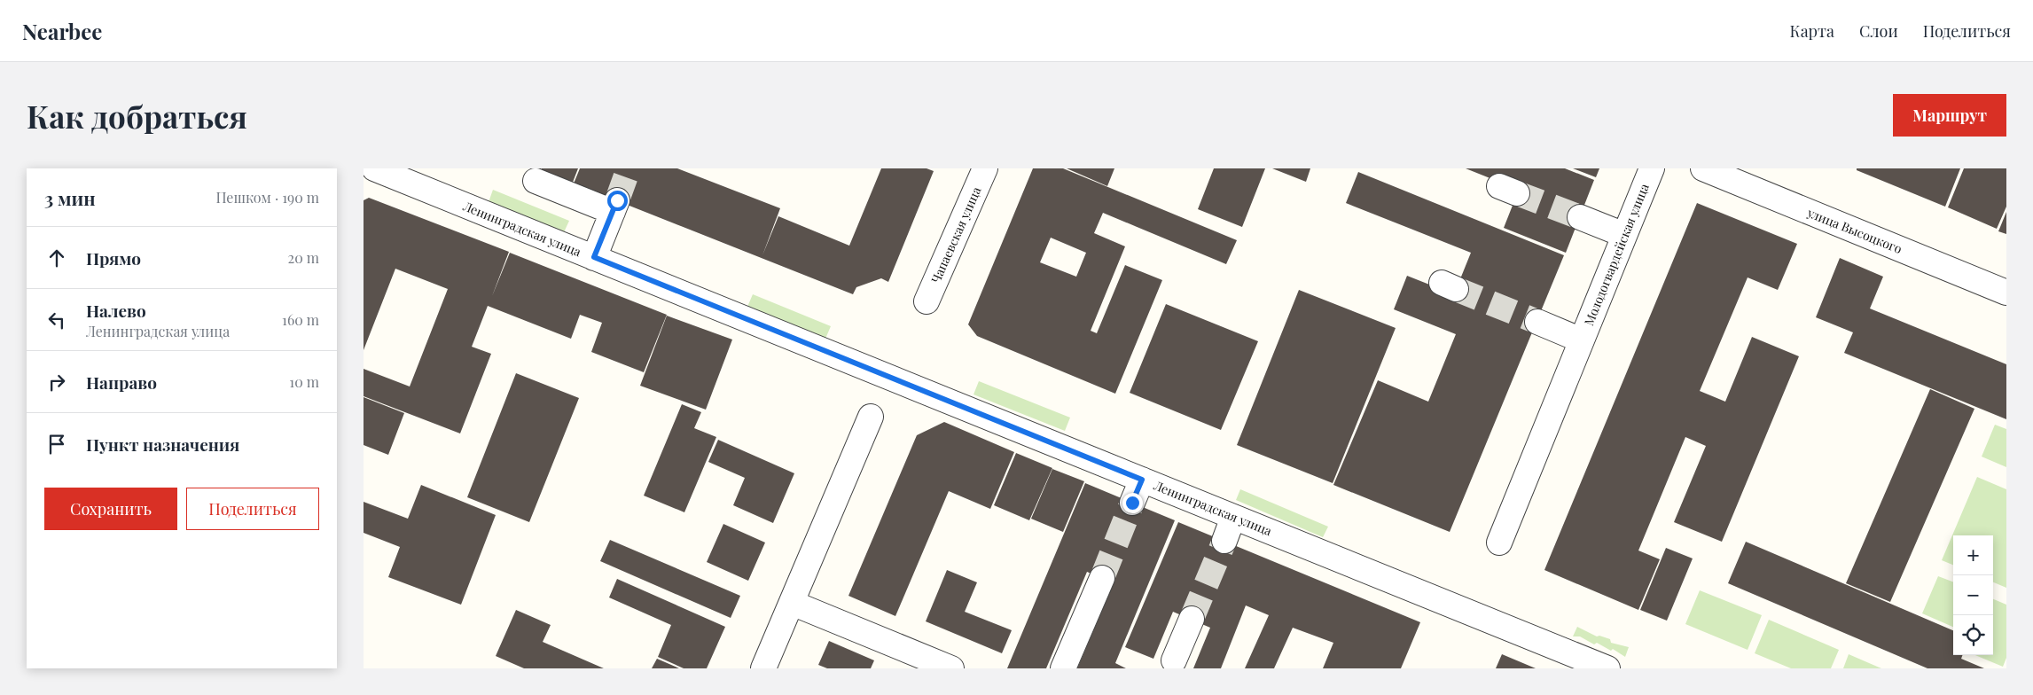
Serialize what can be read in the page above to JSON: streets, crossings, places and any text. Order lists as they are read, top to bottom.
{
  "streets": {
    "street": [
      "Ленинградская улица",
      "улица Высоцкого",
      "Чапаевская улица",
      "Молодогвардейская улица"
    ]
  },
  "page": {
    "header": "Nearbee",
    "nav": ["Карта", "Слои", "Поделиться"],
    "buttons": [
      "Маршрут",
      ["Сохранить", "Поделиться"]
    ],
    "title": "Как добраться",
    "heading": ["3 мин", "Пешком · 190 m"],
    "list": [
      ["Прямо", "20 m"],
      ["Налево", "Ленинградская улица", "160 m"],
      ["Направо", "10 m"],
      "Пункт назначения"
    ],
    "map_buttons": ["+", "−"]
  }
}
